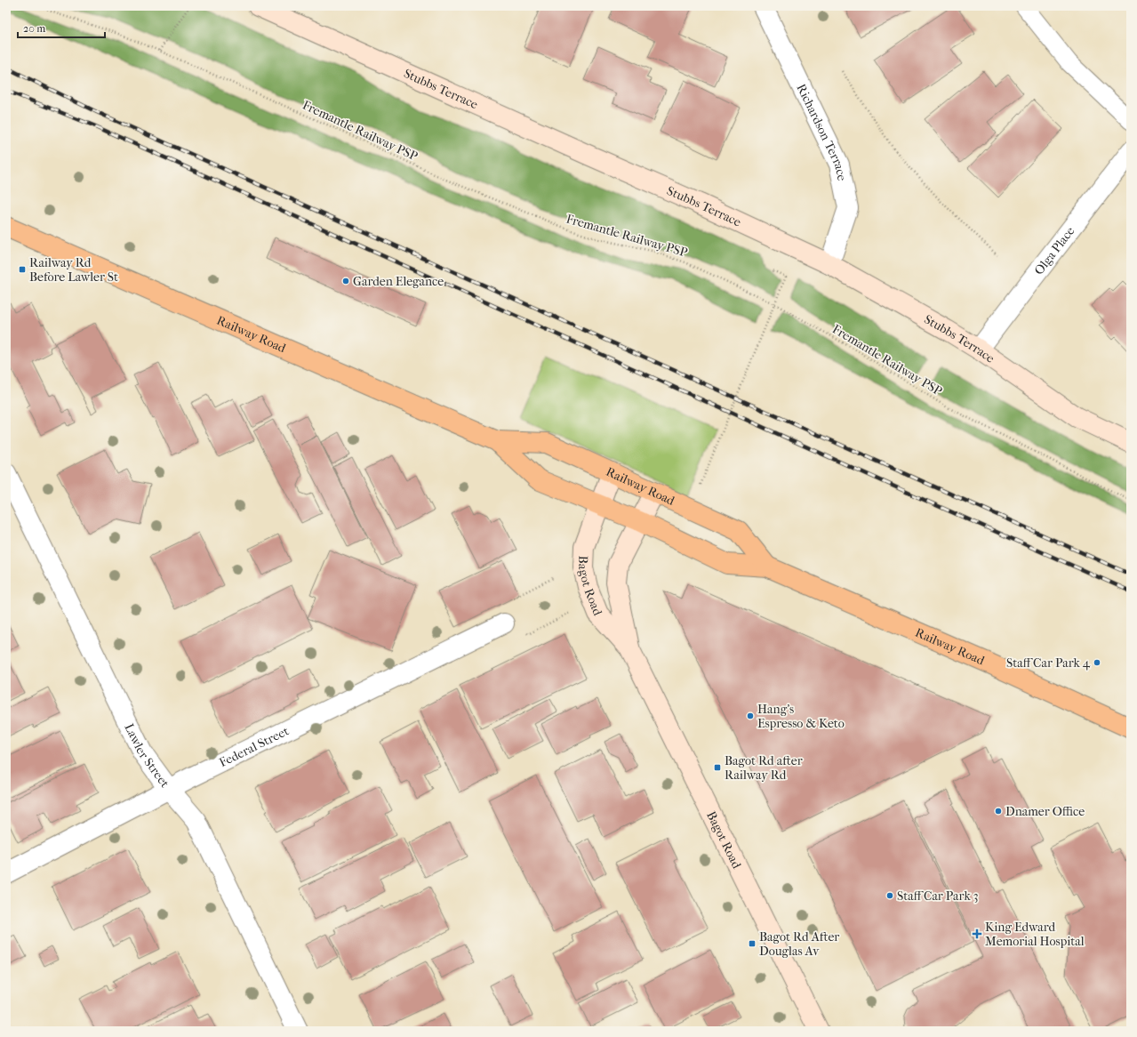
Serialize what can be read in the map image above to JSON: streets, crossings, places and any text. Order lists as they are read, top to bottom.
{
  "streets": {
    "main road": ["Railway Road"],
    "street": [
      "Stubbs Terrace",
      "Richardson Terrace",
      "Olga Place",
      "Bagot Road",
      "Federal Street",
      "Lawler Street"
    ],
    "path": ["Fremantle Railway PSP"]
  },
  "crossings": [
    ["Stubbs Terrace", "Richardson Terrace"],
    ["Stubbs Terrace", "Olga Place"],
    ["Railway Road", "Bagot Road"],
    ["Federal Street", "Lawler Street"]
  ],
  "places": {
    "transit": ["Railway Rd Before Lawler St", "Bagot Rd after Railway Rd", "Bagot Rd After Douglas Av"],
    "other": [
      "Garden Elegance",
      "Staff Car Park 4",
      "Hang's Espresso & Keto",
      "Dnamer Office",
      "Staff Car Park 3"
    ],
    "health": ["King Edward Memorial Hospital"]
  },
  "scale_bar": "20 m"
}
